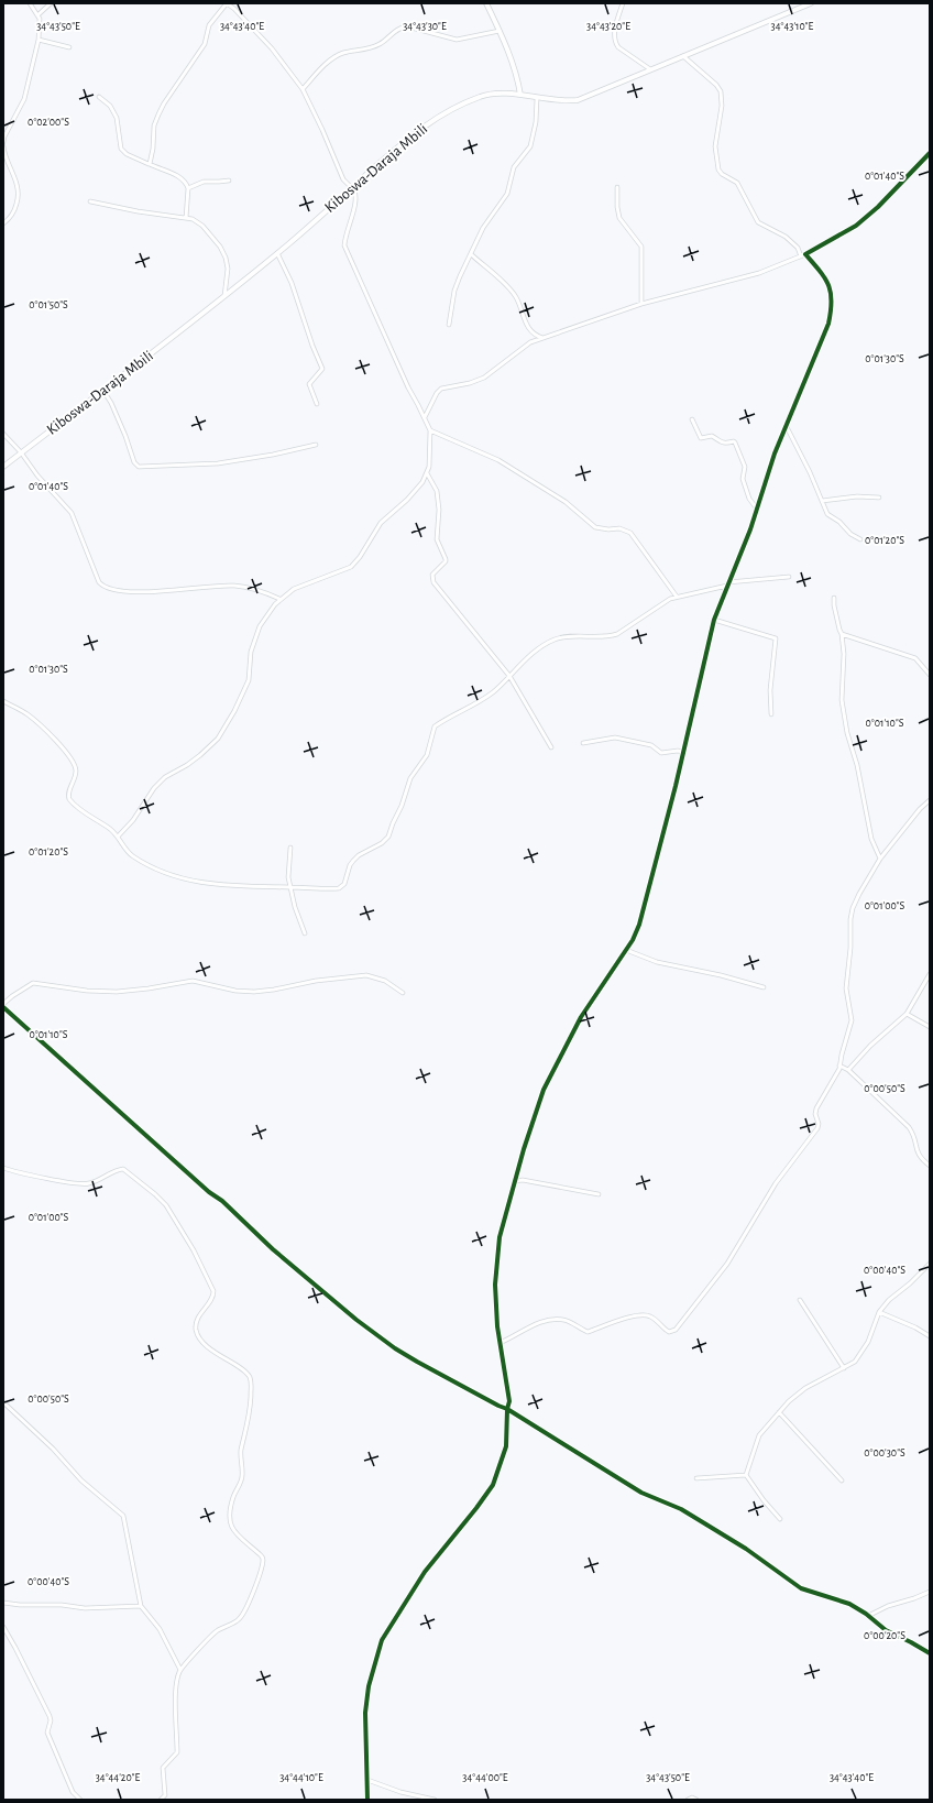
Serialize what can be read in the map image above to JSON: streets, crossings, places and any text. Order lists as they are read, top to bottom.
{
  "streets": {
    "main road": ["Kiboswa-Daraja Mbili"]
  },
  "coordinates": [
    "34°43'30\"E",
    "34°43'50\"E",
    "34°43'40\"E",
    "34°43'20\"E",
    "34°43'10\"E",
    "0°02'00\"S",
    "0°01'40\"S",
    "0°01'50\"S",
    "0°01'30\"S",
    "0°01'20\"S",
    "0°01'10\"S",
    "0°01'00\"S",
    "0°00'50\"S",
    "0°00'40\"S",
    "0°00'30\"S",
    "0°00'20\"S",
    "34°44'20\"E",
    "34°44'10\"E",
    "34°44'00\"E"
  ]
}
